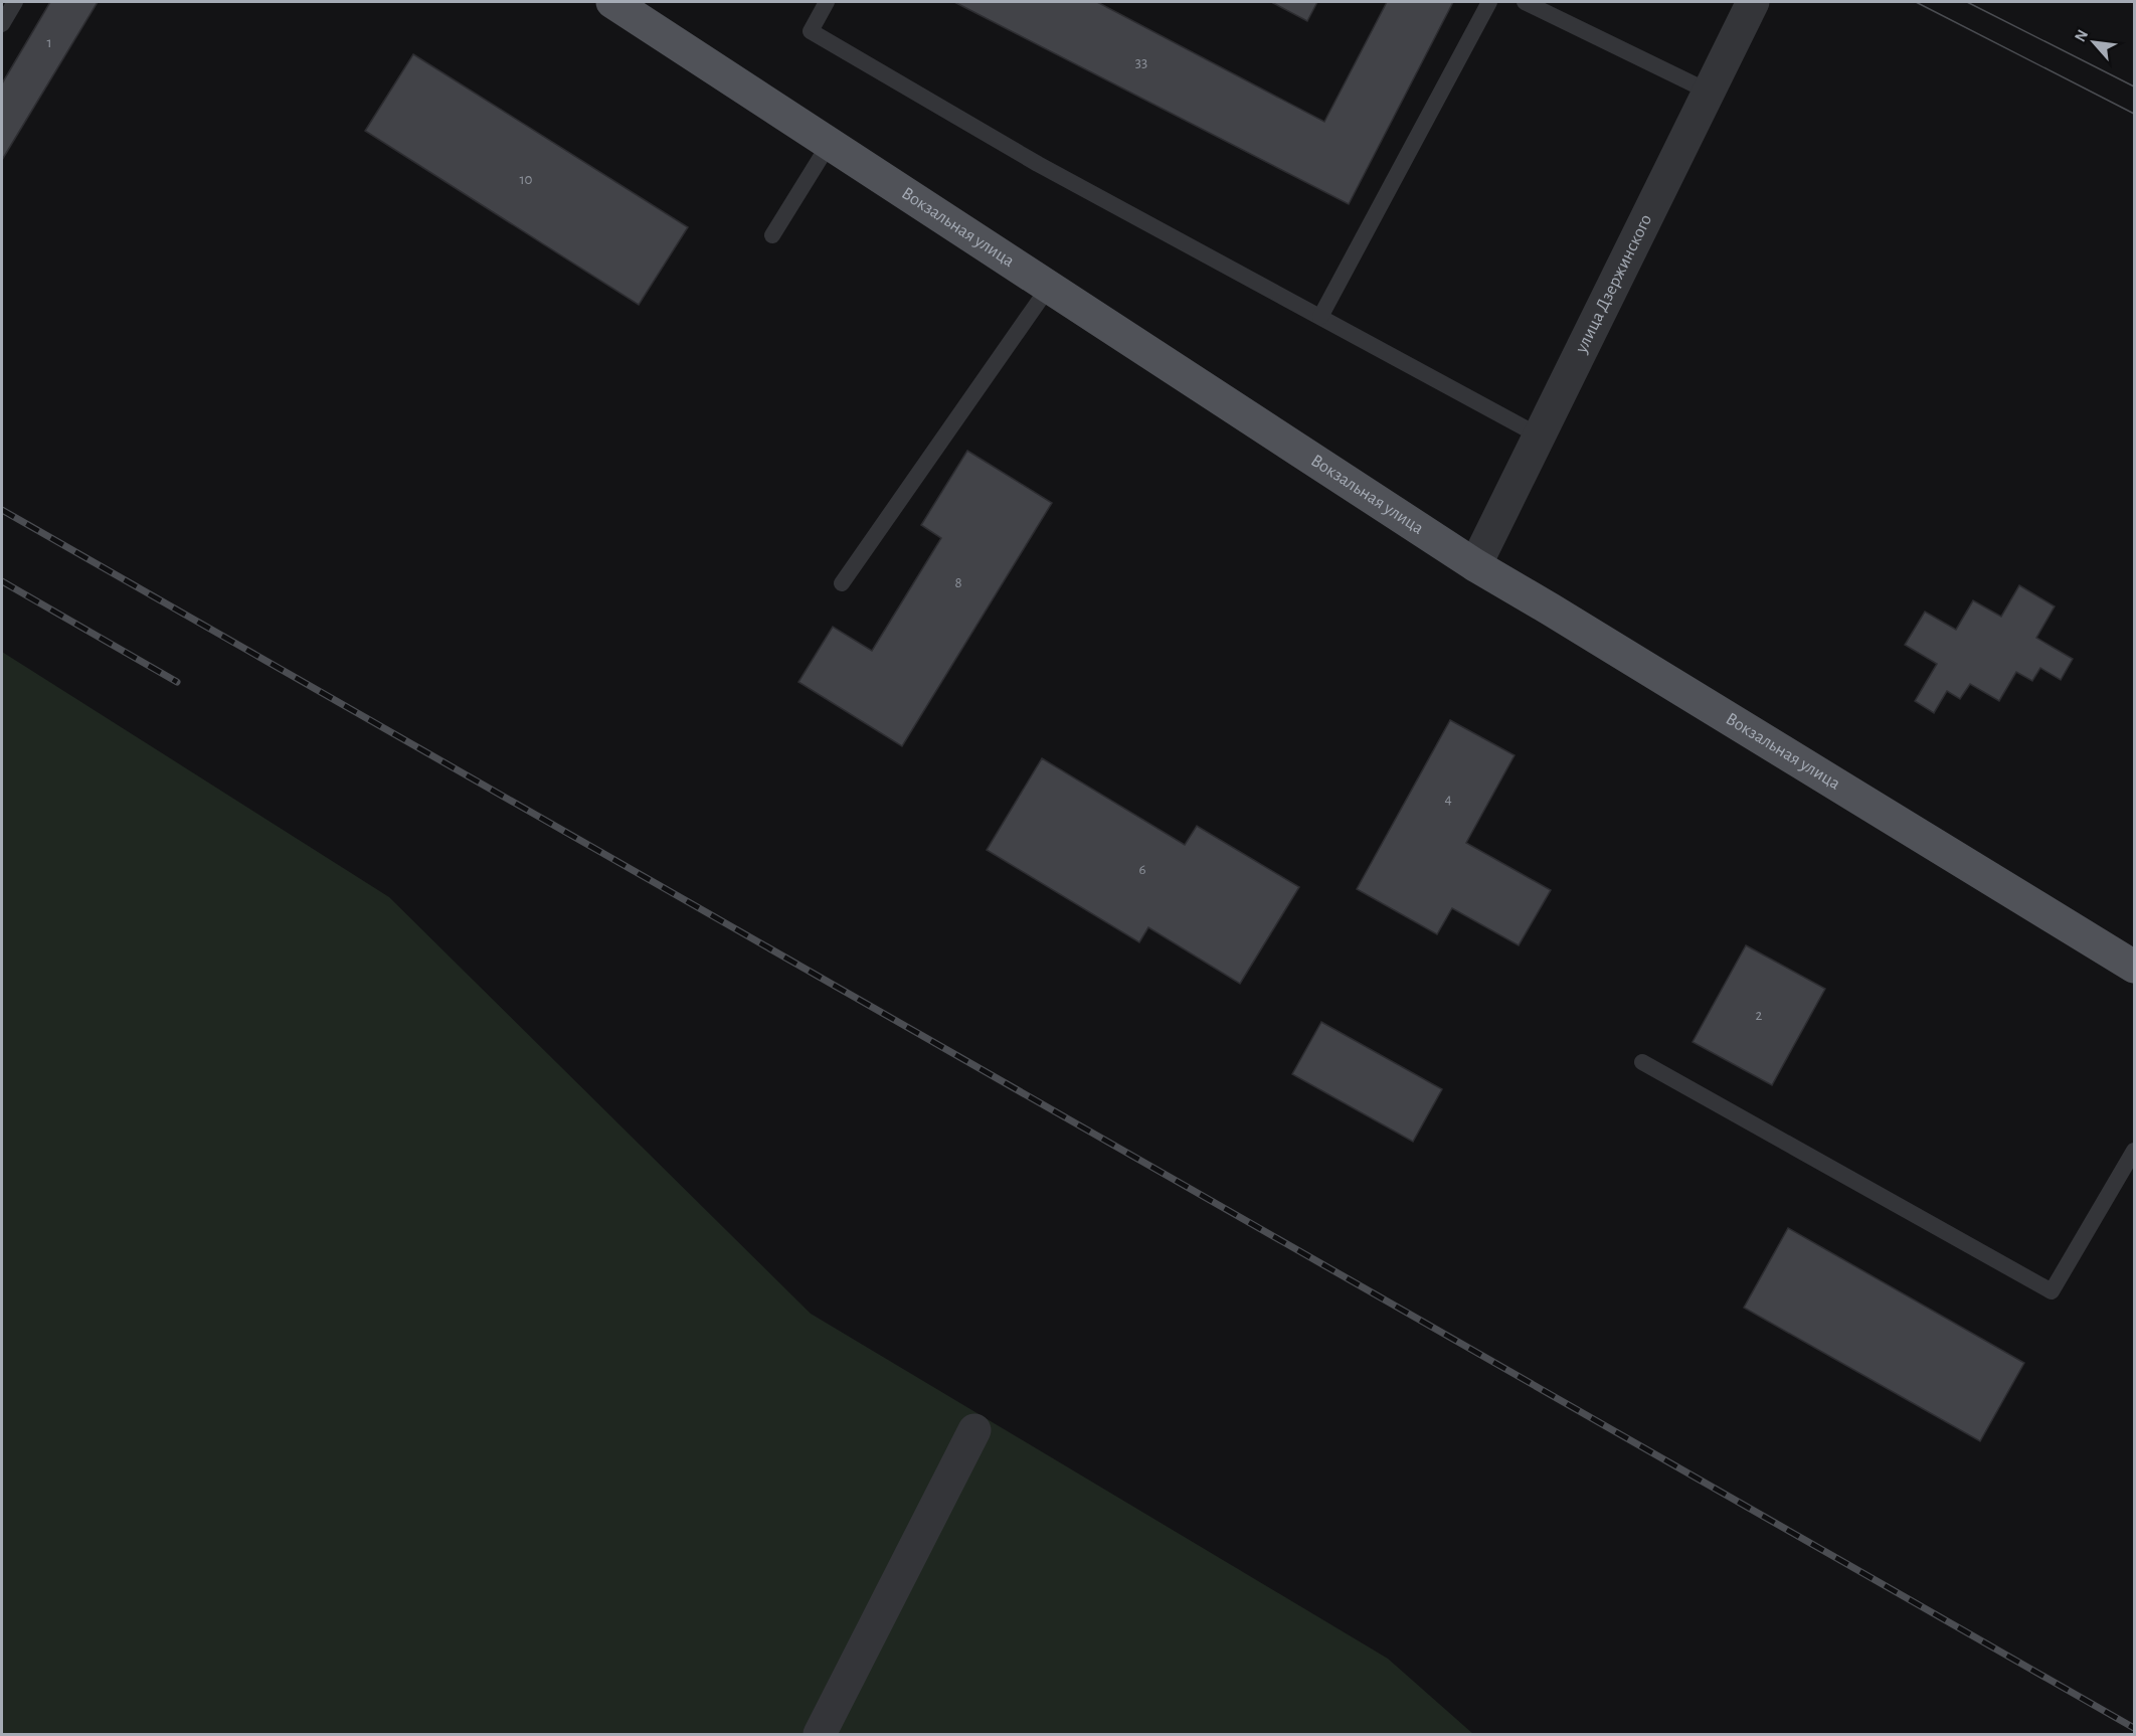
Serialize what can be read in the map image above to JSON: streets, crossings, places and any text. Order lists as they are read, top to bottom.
{
  "streets": {
    "main road": ["Вокзальная улица"],
    "street": ["улица Дзержинского"]
  },
  "crossings": [
    ["Вокзальная улица", "улица Дзержинского"]
  ],
  "house_numbers": [
    "1",
    "33",
    "10",
    "8",
    "4",
    "6",
    "2"
  ],
  "north": "top left"
}
